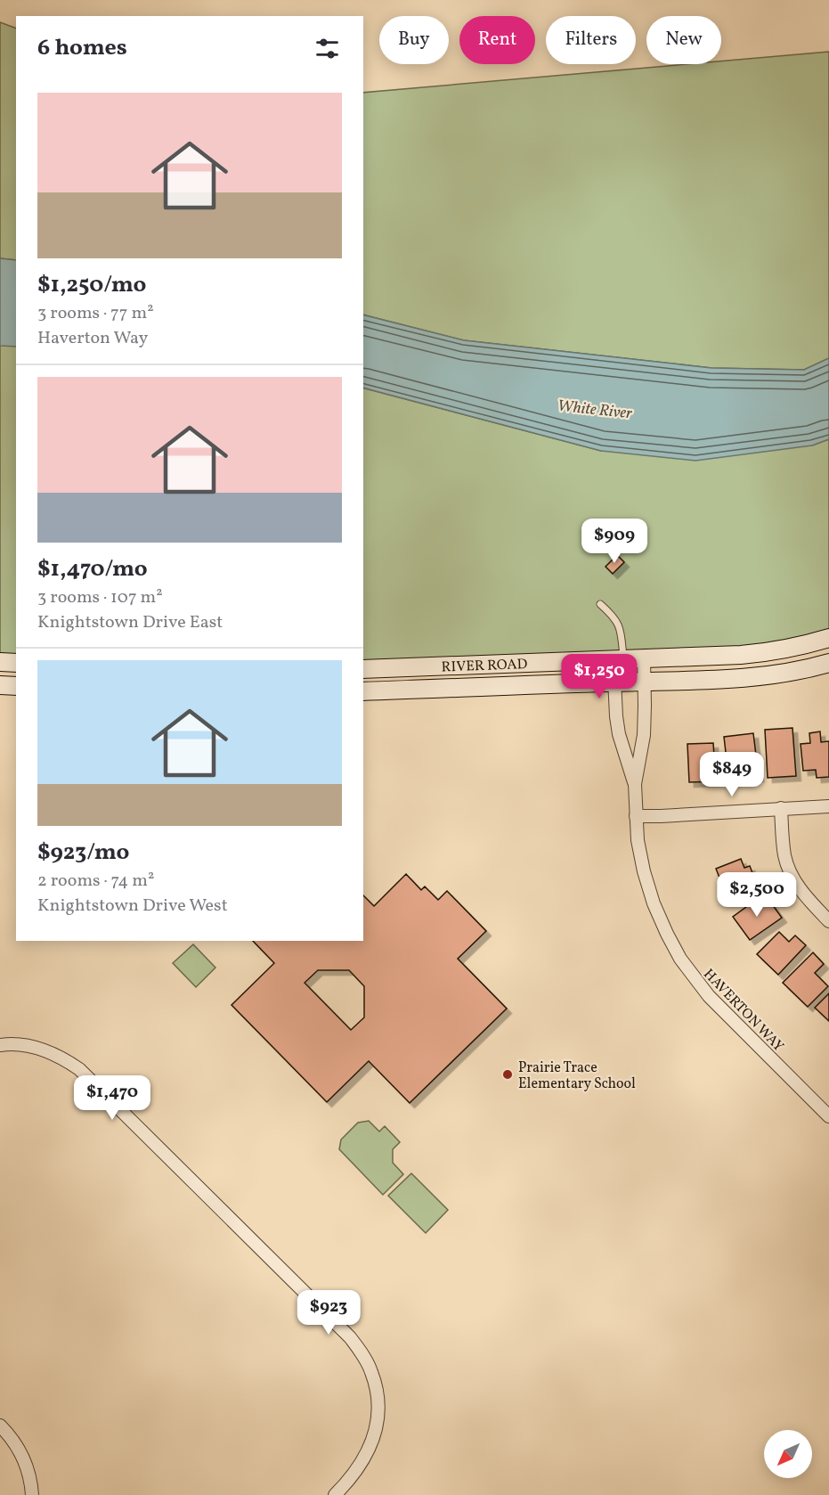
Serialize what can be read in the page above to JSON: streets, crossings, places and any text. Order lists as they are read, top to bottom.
{
  "streets": {
    "main road": ["RIVER ROAD"],
    "street": ["HAVERTON WAY"]
  },
  "crossings": [
    ["RIVER ROAD", "HAVERTON WAY"]
  ],
  "water": ["White River"],
  "places": ["Prairie Trace Elementary School"],
  "north": "bottom left",
  "page": {
    "chip": [
      "Buy",
      "Rent",
      "Filters",
      "New"
    ],
    "heading": "6 homes",
    "list": [
      {
        "name": "$1,250/mo",
        "note": "3 rooms · 77 m² · Haverton Way"
      },
      {
        "name": "$1,470/mo",
        "note": "3 rooms · 107 m² · Knightstown Drive East"
      },
      {
        "name": "$923/mo",
        "note": "2 rooms · 74 m² · Knightstown Drive West"
      }
    ],
    "price": [
      "$909",
      "$1,250",
      "$849",
      "$2,500",
      "$1,470",
      "$923"
    ]
  }
}
